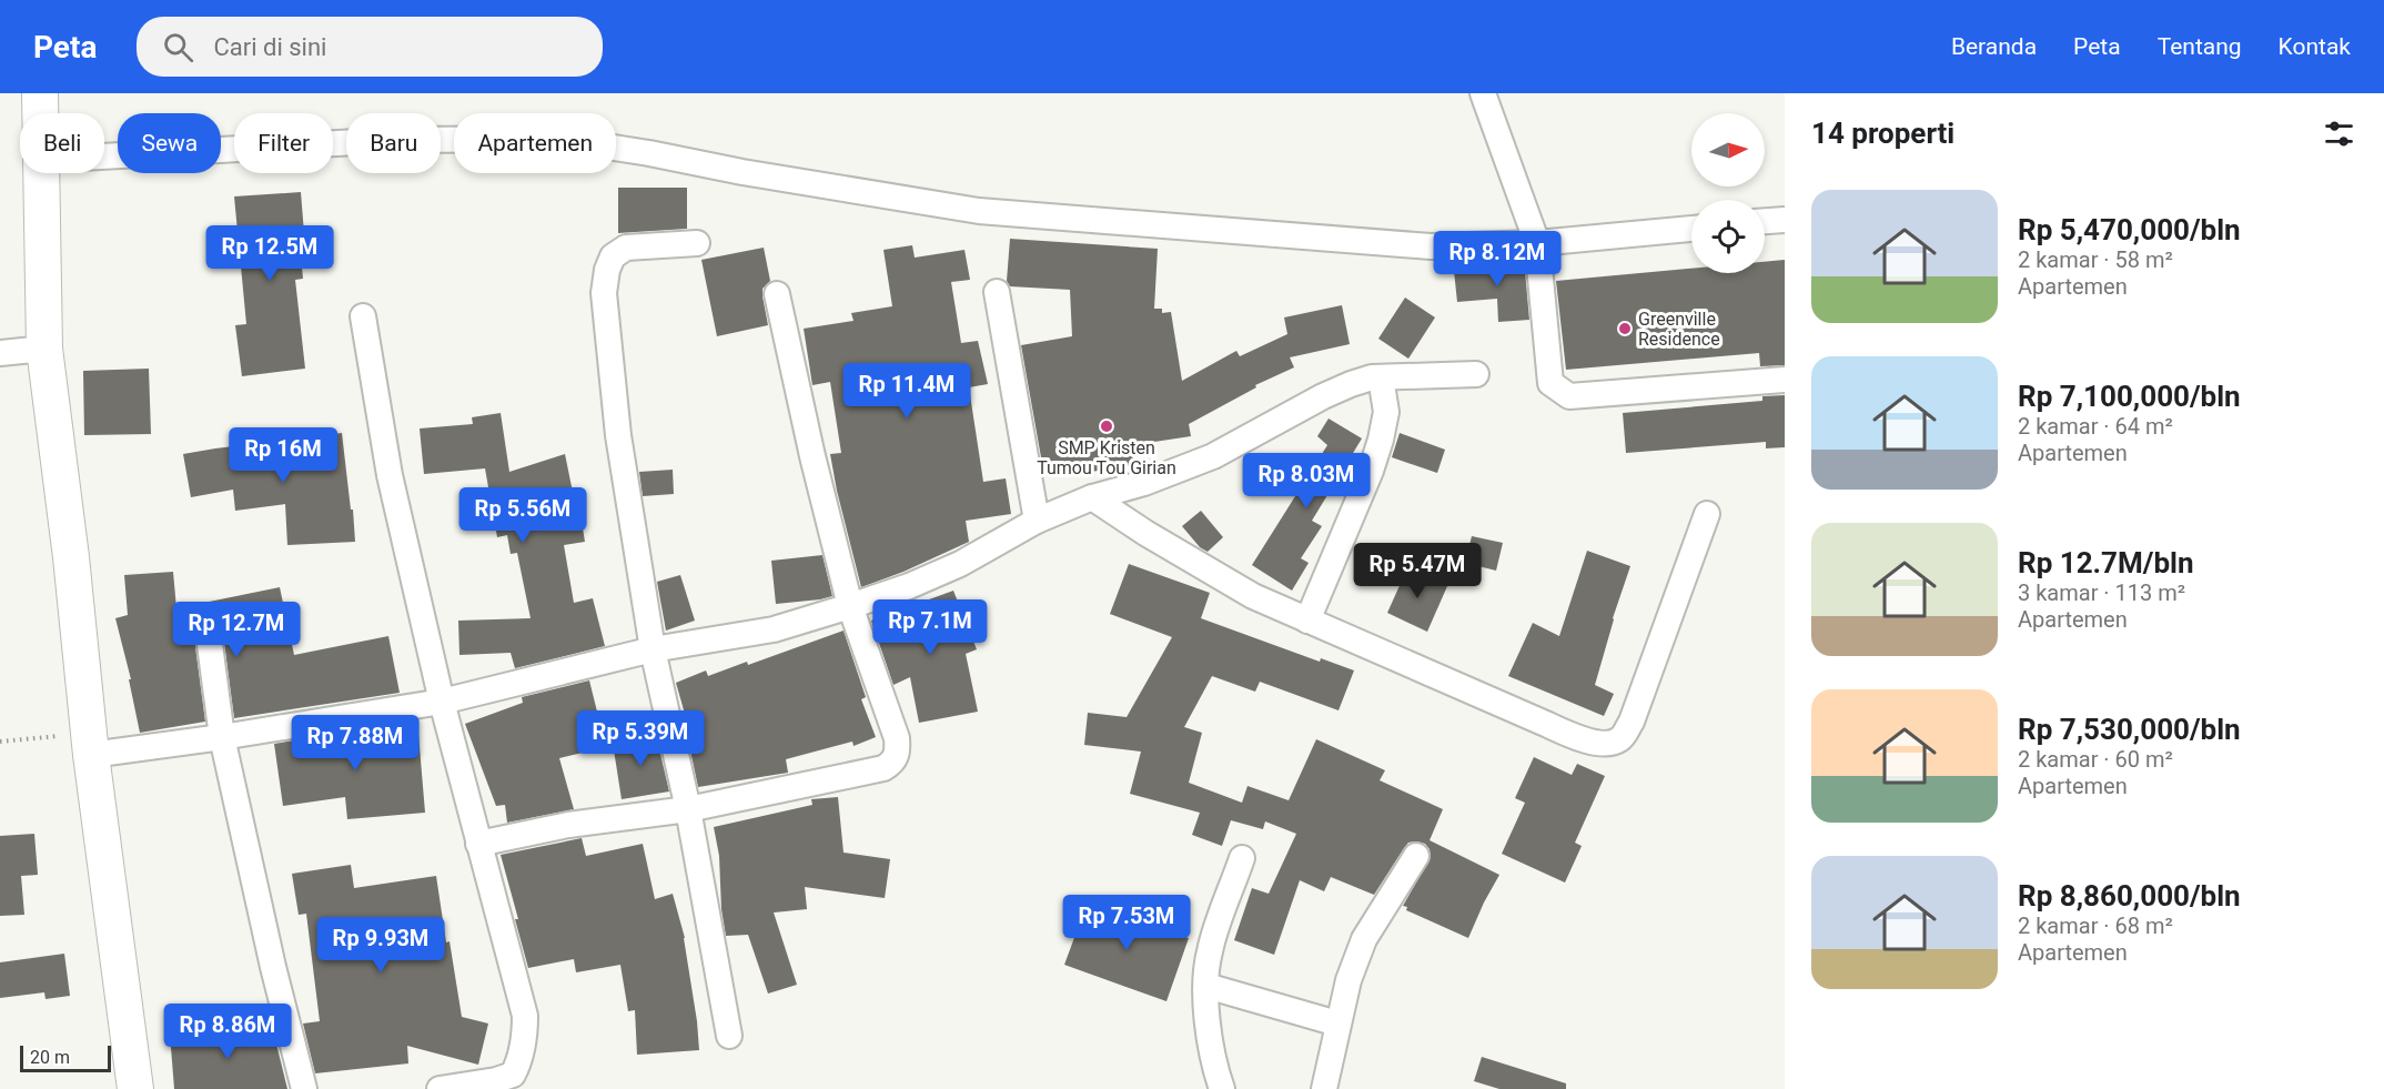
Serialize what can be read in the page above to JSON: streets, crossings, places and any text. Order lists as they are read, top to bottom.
{
  "places": ["Greenville Residence", "SMP Kristen Tumou Tou Girian"],
  "scale_bar": "20 m",
  "north": "right",
  "page": {
    "header": "Peta",
    "search": "Cari di sini",
    "nav": [
      "Beranda",
      "Peta",
      "Tentang",
      "Kontak"
    ],
    "heading": "14 properti",
    "chip": [
      "Beli",
      "Sewa",
      "Filter",
      "Baru",
      "Apartemen"
    ],
    "list": [
      {
        "name": "Rp 5,470,000/bln",
        "note": "2 kamar · 58 m² · Apartemen"
      },
      {
        "name": "Rp 7,100,000/bln",
        "note": "2 kamar · 64 m² · Apartemen"
      },
      {
        "name": "Rp 12.7M/bln",
        "note": "3 kamar · 113 m² · Apartemen"
      },
      {
        "name": "Rp 7,530,000/bln",
        "note": "2 kamar · 60 m² · Apartemen"
      },
      {
        "name": "Rp 8,860,000/bln",
        "note": "2 kamar · 68 m² · Apartemen"
      }
    ],
    "price": [
      "Rp 12.5M",
      "Rp 8.12M",
      "Rp 11.4M",
      "Rp 16M",
      "Rp 8.03M",
      "Rp 5.56M",
      "Rp 5.47M",
      "Rp 7.1M",
      "Rp 12.7M",
      "Rp 5.39M",
      "Rp 7.88M",
      "Rp 7.53M",
      "Rp 9.93M",
      "Rp 8.86M"
    ],
    "scale": "20 m"
  }
}
